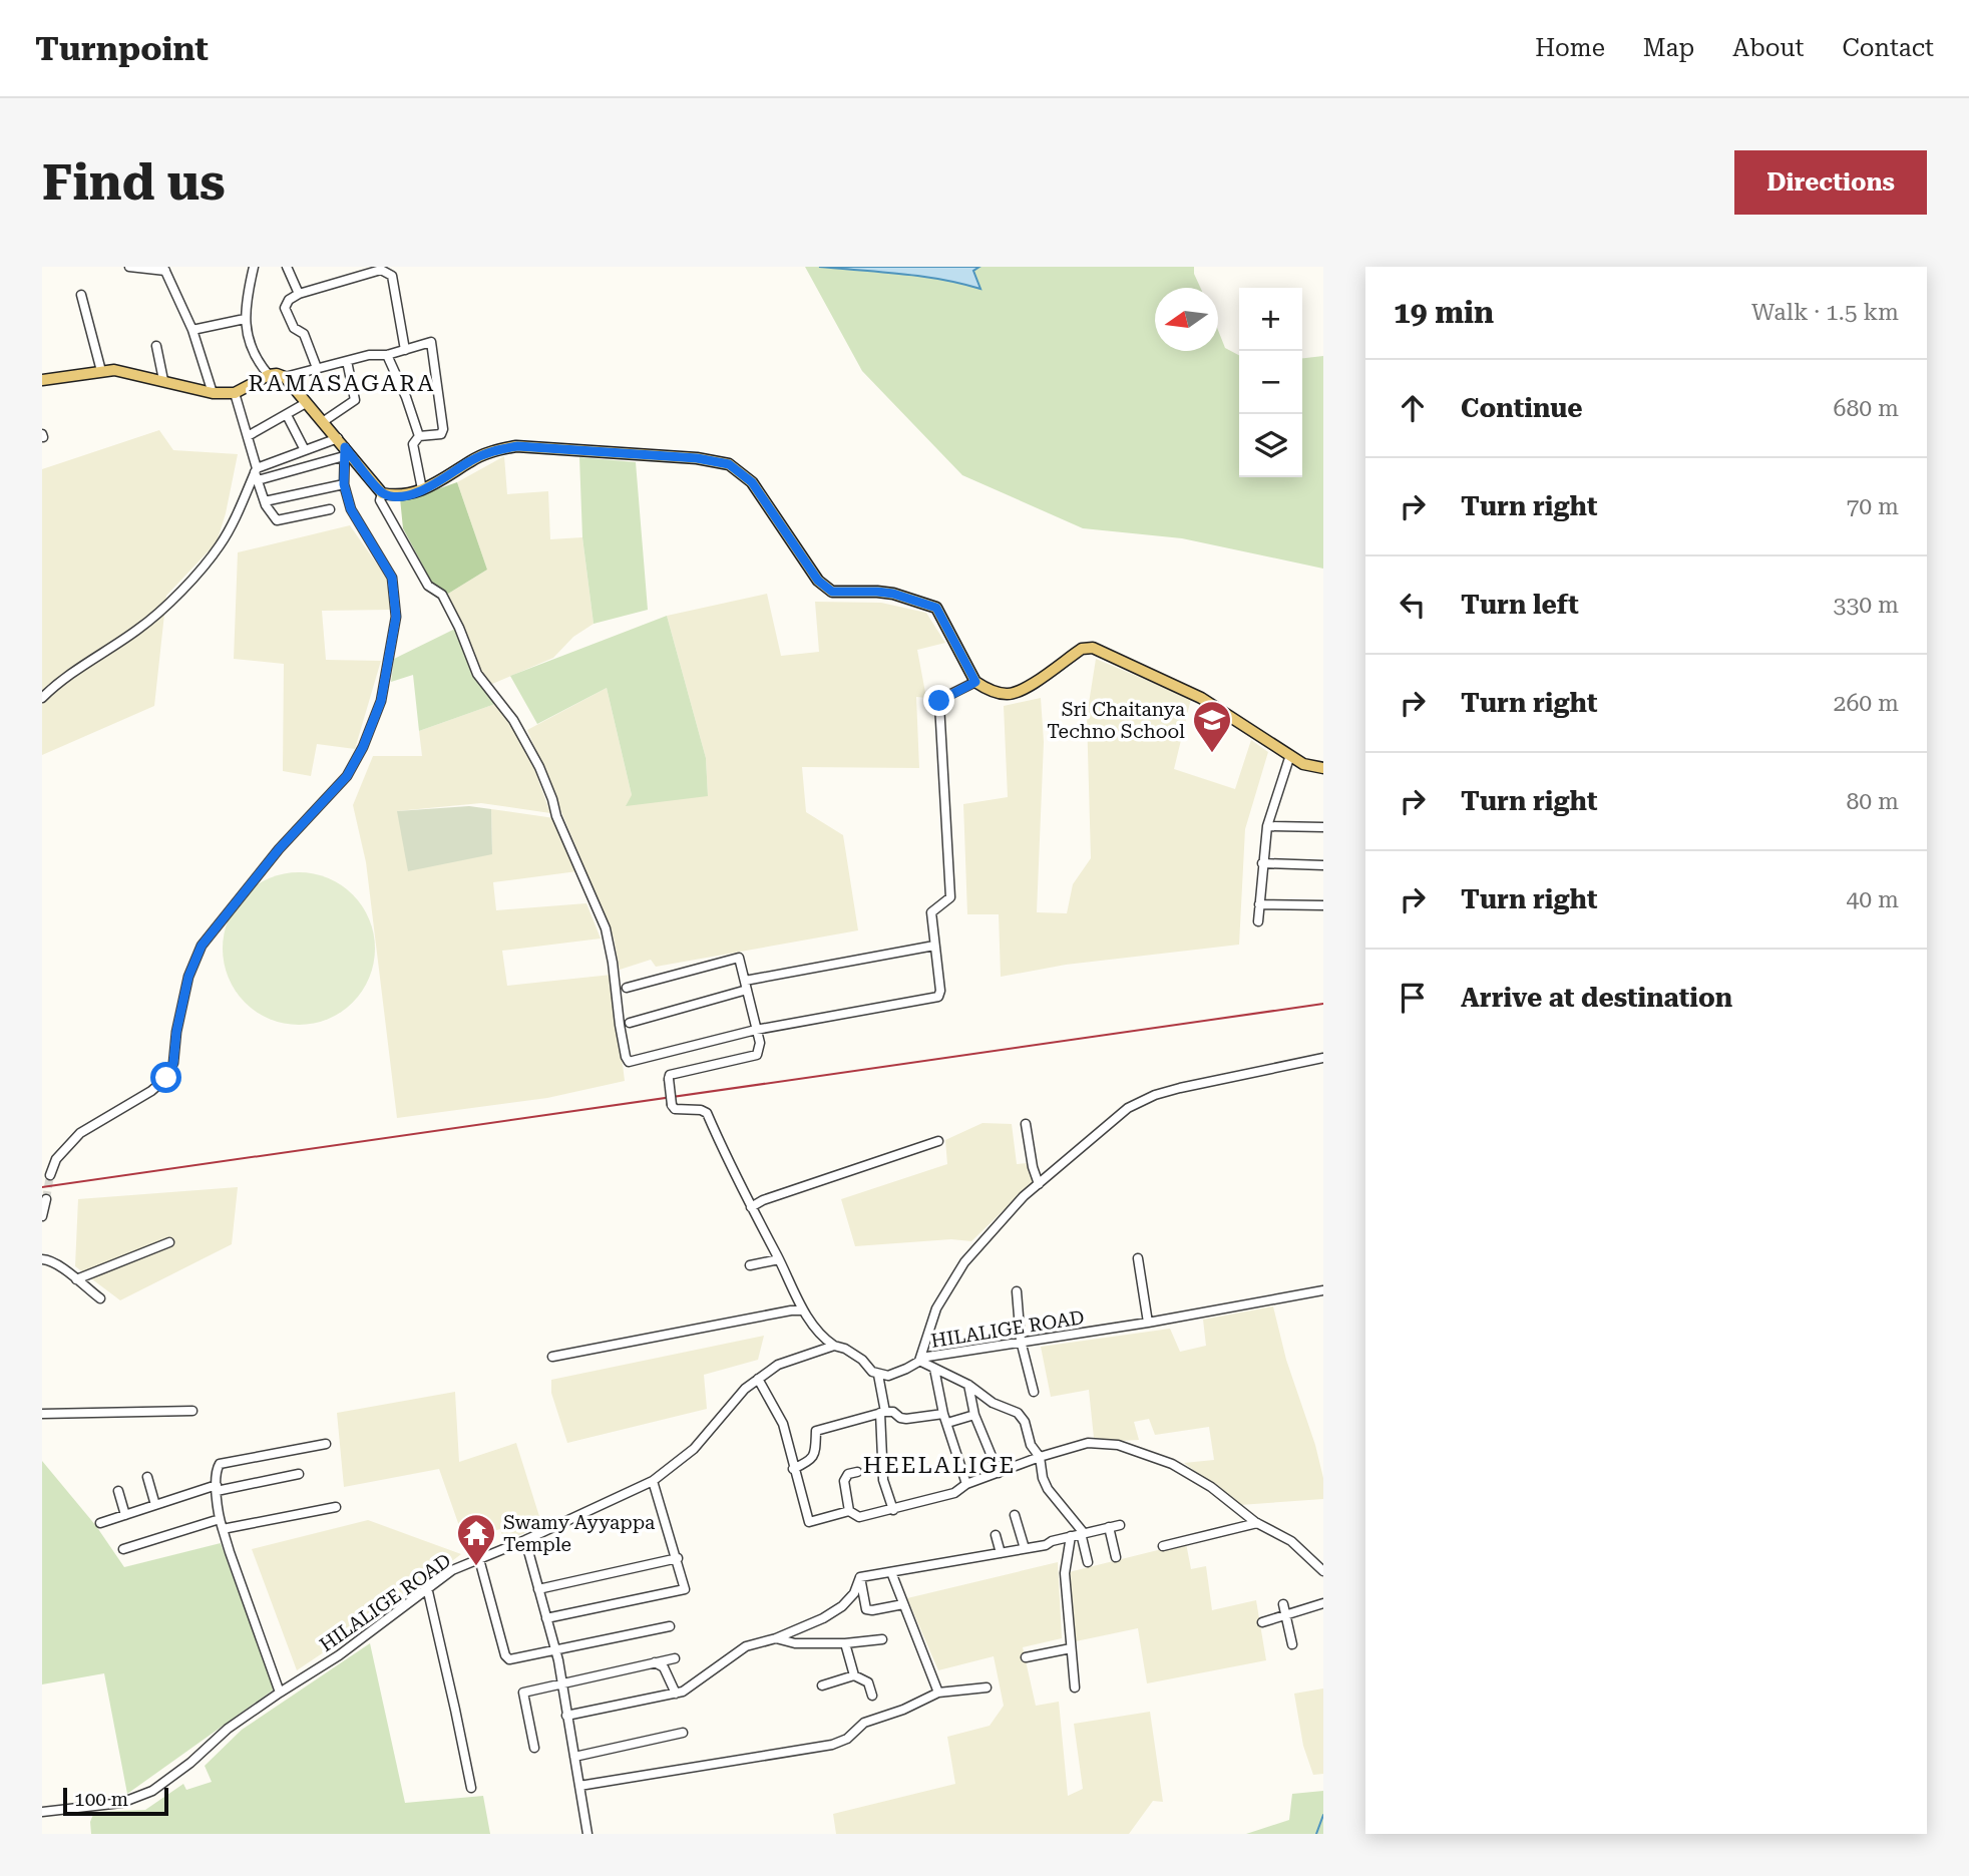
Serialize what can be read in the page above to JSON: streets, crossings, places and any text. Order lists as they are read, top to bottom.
{
  "streets": {
    "street": ["HILALIGE ROAD"]
  },
  "districts": ["RAMASAGARA", "HEELALIGE"],
  "places": {
    "school or university": ["Sri Chaitanya Techno School"],
    "temple": ["Swamy Ayyappa Temple"]
  },
  "scale_bar": "100 m",
  "north": "left",
  "page": {
    "header": "Turnpoint",
    "nav": [
      "Home",
      "Map",
      "About",
      "Contact"
    ],
    "buttons": "Directions",
    "title": "Find us",
    "heading": ["19 min", "Walk · 1.5 km"],
    "map_buttons": ["+", "−"],
    "list": [
      ["Continue", "680 m"],
      ["Turn right", "70 m"],
      ["Turn left", "330 m"],
      ["Turn right", "260 m"],
      ["Turn right", "80 m"],
      ["Turn right", "40 m"],
      "Arrive at destination"
    ],
    "scale": "100 m"
  }
}
